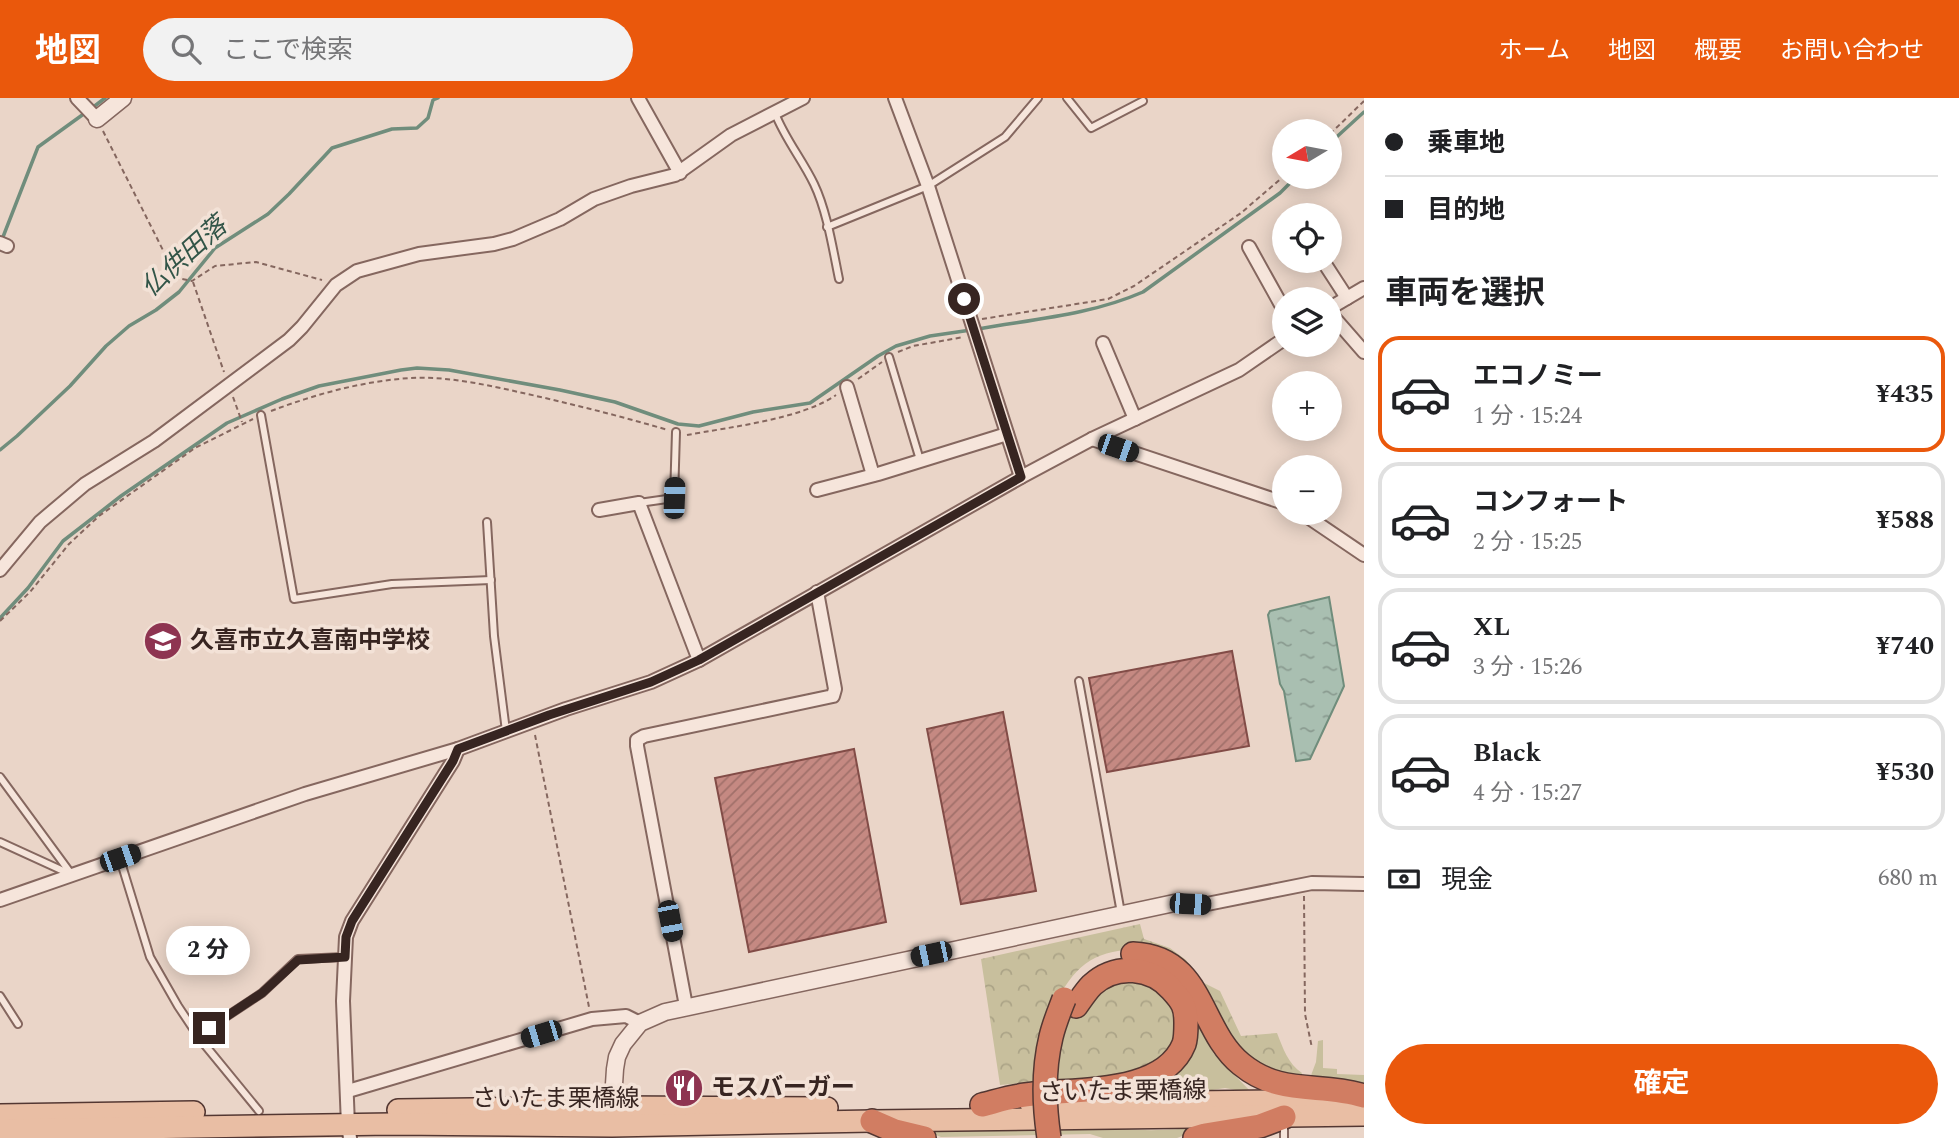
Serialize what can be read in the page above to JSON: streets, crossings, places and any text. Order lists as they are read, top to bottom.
{
  "streets": {
    "main road": ["さいたま栗橋線"]
  },
  "water": ["仏供田落"],
  "places": {
    "school or university": ["久喜市立久喜南中学校"],
    "restaurant": ["モスバーガー"]
  },
  "north": "left",
  "page": {
    "header": "地図",
    "search": "ここで検索",
    "nav": [
      "ホーム",
      "地図",
      "概要",
      "お問い合わせ"
    ],
    "banner": ["乗車地", "目的地"],
    "map_buttons": ["+", "−"],
    "heading": "車両を選択",
    "list": [
      {
        "name": "エコノミー",
        "note": "1 分 · 15:24",
        "value": "¥435"
      },
      {
        "name": "コンフォート",
        "note": "2 分 · 15:25",
        "value": "¥588"
      },
      {
        "name": "XL",
        "note": "3 分 · 15:26",
        "value": "¥740"
      },
      {
        "name": "Black",
        "note": "4 分 · 15:27",
        "value": "¥530"
      }
    ],
    "pay": ["現金", "680 m"],
    "bubble": "2 分",
    "buttons": "確定"
  }
}
